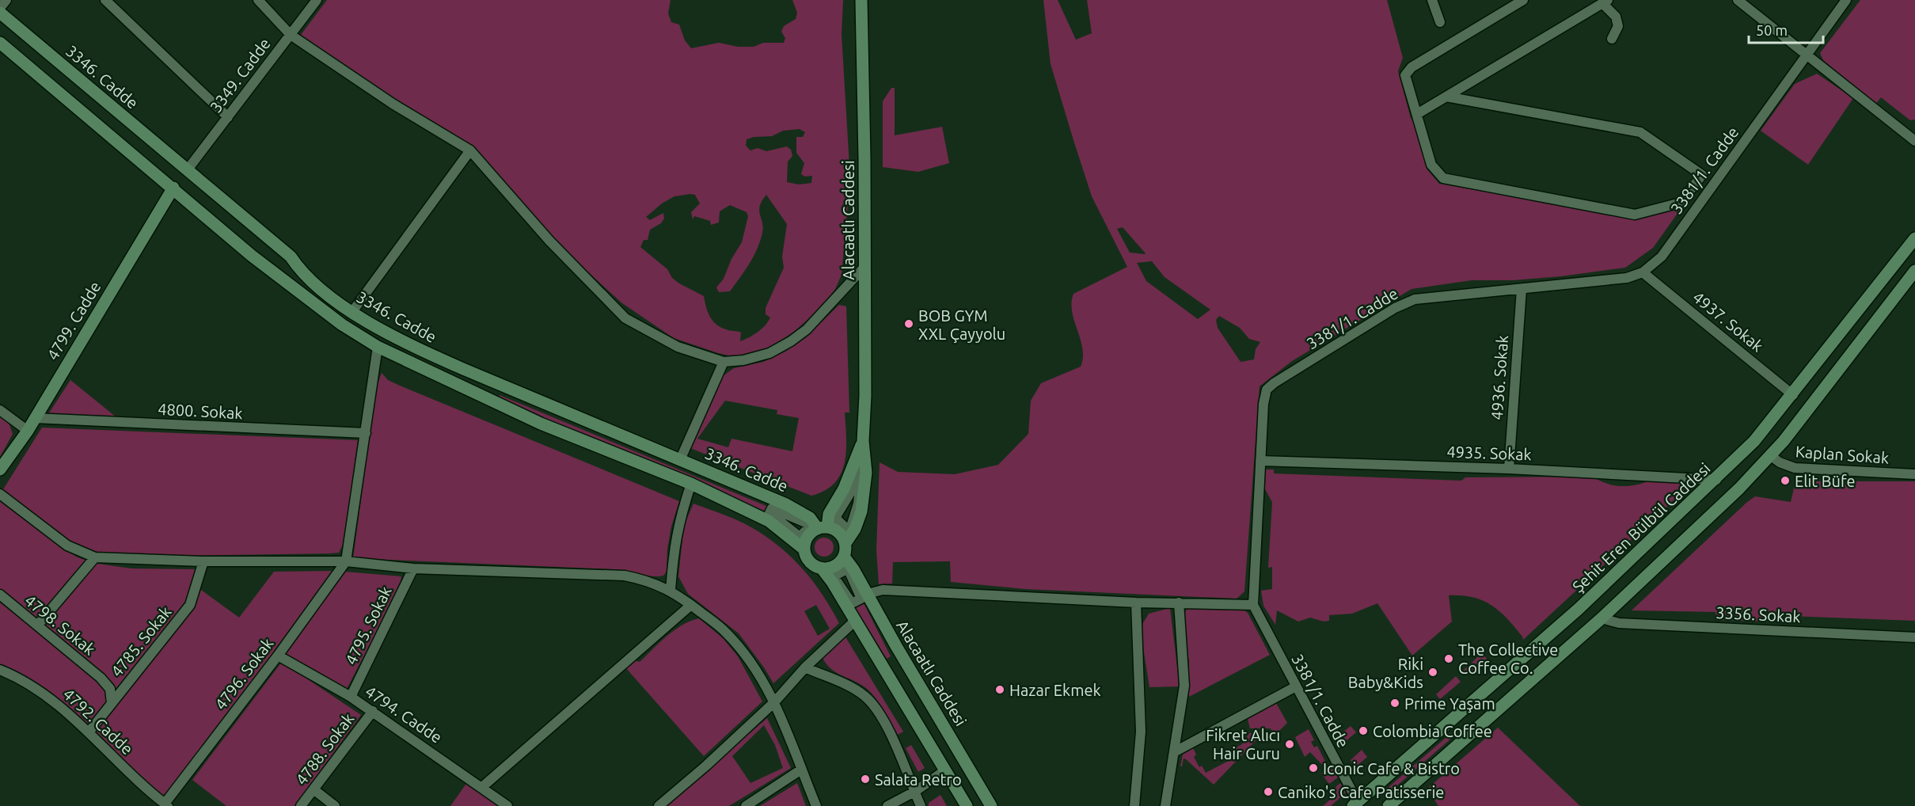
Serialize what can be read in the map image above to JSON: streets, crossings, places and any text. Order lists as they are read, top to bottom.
{
  "streets": {
    "main road": [
      "3346. Cadde",
      "Alacaatlı Caddesi",
      "4799. Cadde",
      "Şehit Eren Bülbül Caddesi"
    ],
    "street": [
      "3349. Cadde",
      "3381/1. Cadde",
      "4937. Sokak",
      "4936. Sokak",
      "4800. Sokak",
      "4935. Sokak",
      "Kaplan Sokak",
      "3356. Sokak",
      "4798. Sokak",
      "4795. Sokak",
      "4785. Sokak",
      "4796. Sokak",
      "4794. Cadde",
      "4792. Cadde",
      "4788. Sokak"
    ]
  },
  "crossings": [
    ["3349. Cadde", "3346. Cadde"],
    ["3346. Cadde", "Alacaatlı Caddesi"],
    ["3381/1. Cadde", "4937. Sokak"],
    ["3381/1. Cadde", "4936. Sokak"],
    ["3381/1. Cadde", "4935. Sokak"],
    ["3381/1. Cadde", "Şehit Eren Bülbül Caddesi"],
    ["4799. Cadde", "4800. Sokak"],
    ["4937. Sokak", "Şehit Eren Bülbül Caddesi"],
    ["4936. Sokak", "4935. Sokak"],
    ["4935. Sokak", "Şehit Eren Bülbül Caddesi"],
    ["4798. Sokak", "4785. Sokak"],
    ["4795. Sokak", "4794. Cadde"],
    ["4785. Sokak", "4792. Cadde"],
    ["4796. Sokak", "4794. Cadde"],
    ["4796. Sokak", "4792. Cadde"],
    ["4794. Cadde", "4788. Sokak"]
  ],
  "places": [
    "BOB GYM XXL Çayyolu",
    "Elit Büfe",
    "The Collective Coffee Co.",
    "Riki Baby&Kids",
    "Hazar Ekmek",
    "Prime Yaşam",
    "Colombia Coffee",
    "Fikret Alıcı Hair Guru",
    "Iconic Cafe & Bistro",
    "Salata Retro",
    "Caniko's Cafe Patisserie"
  ],
  "scale_bar": "50 m"
}
